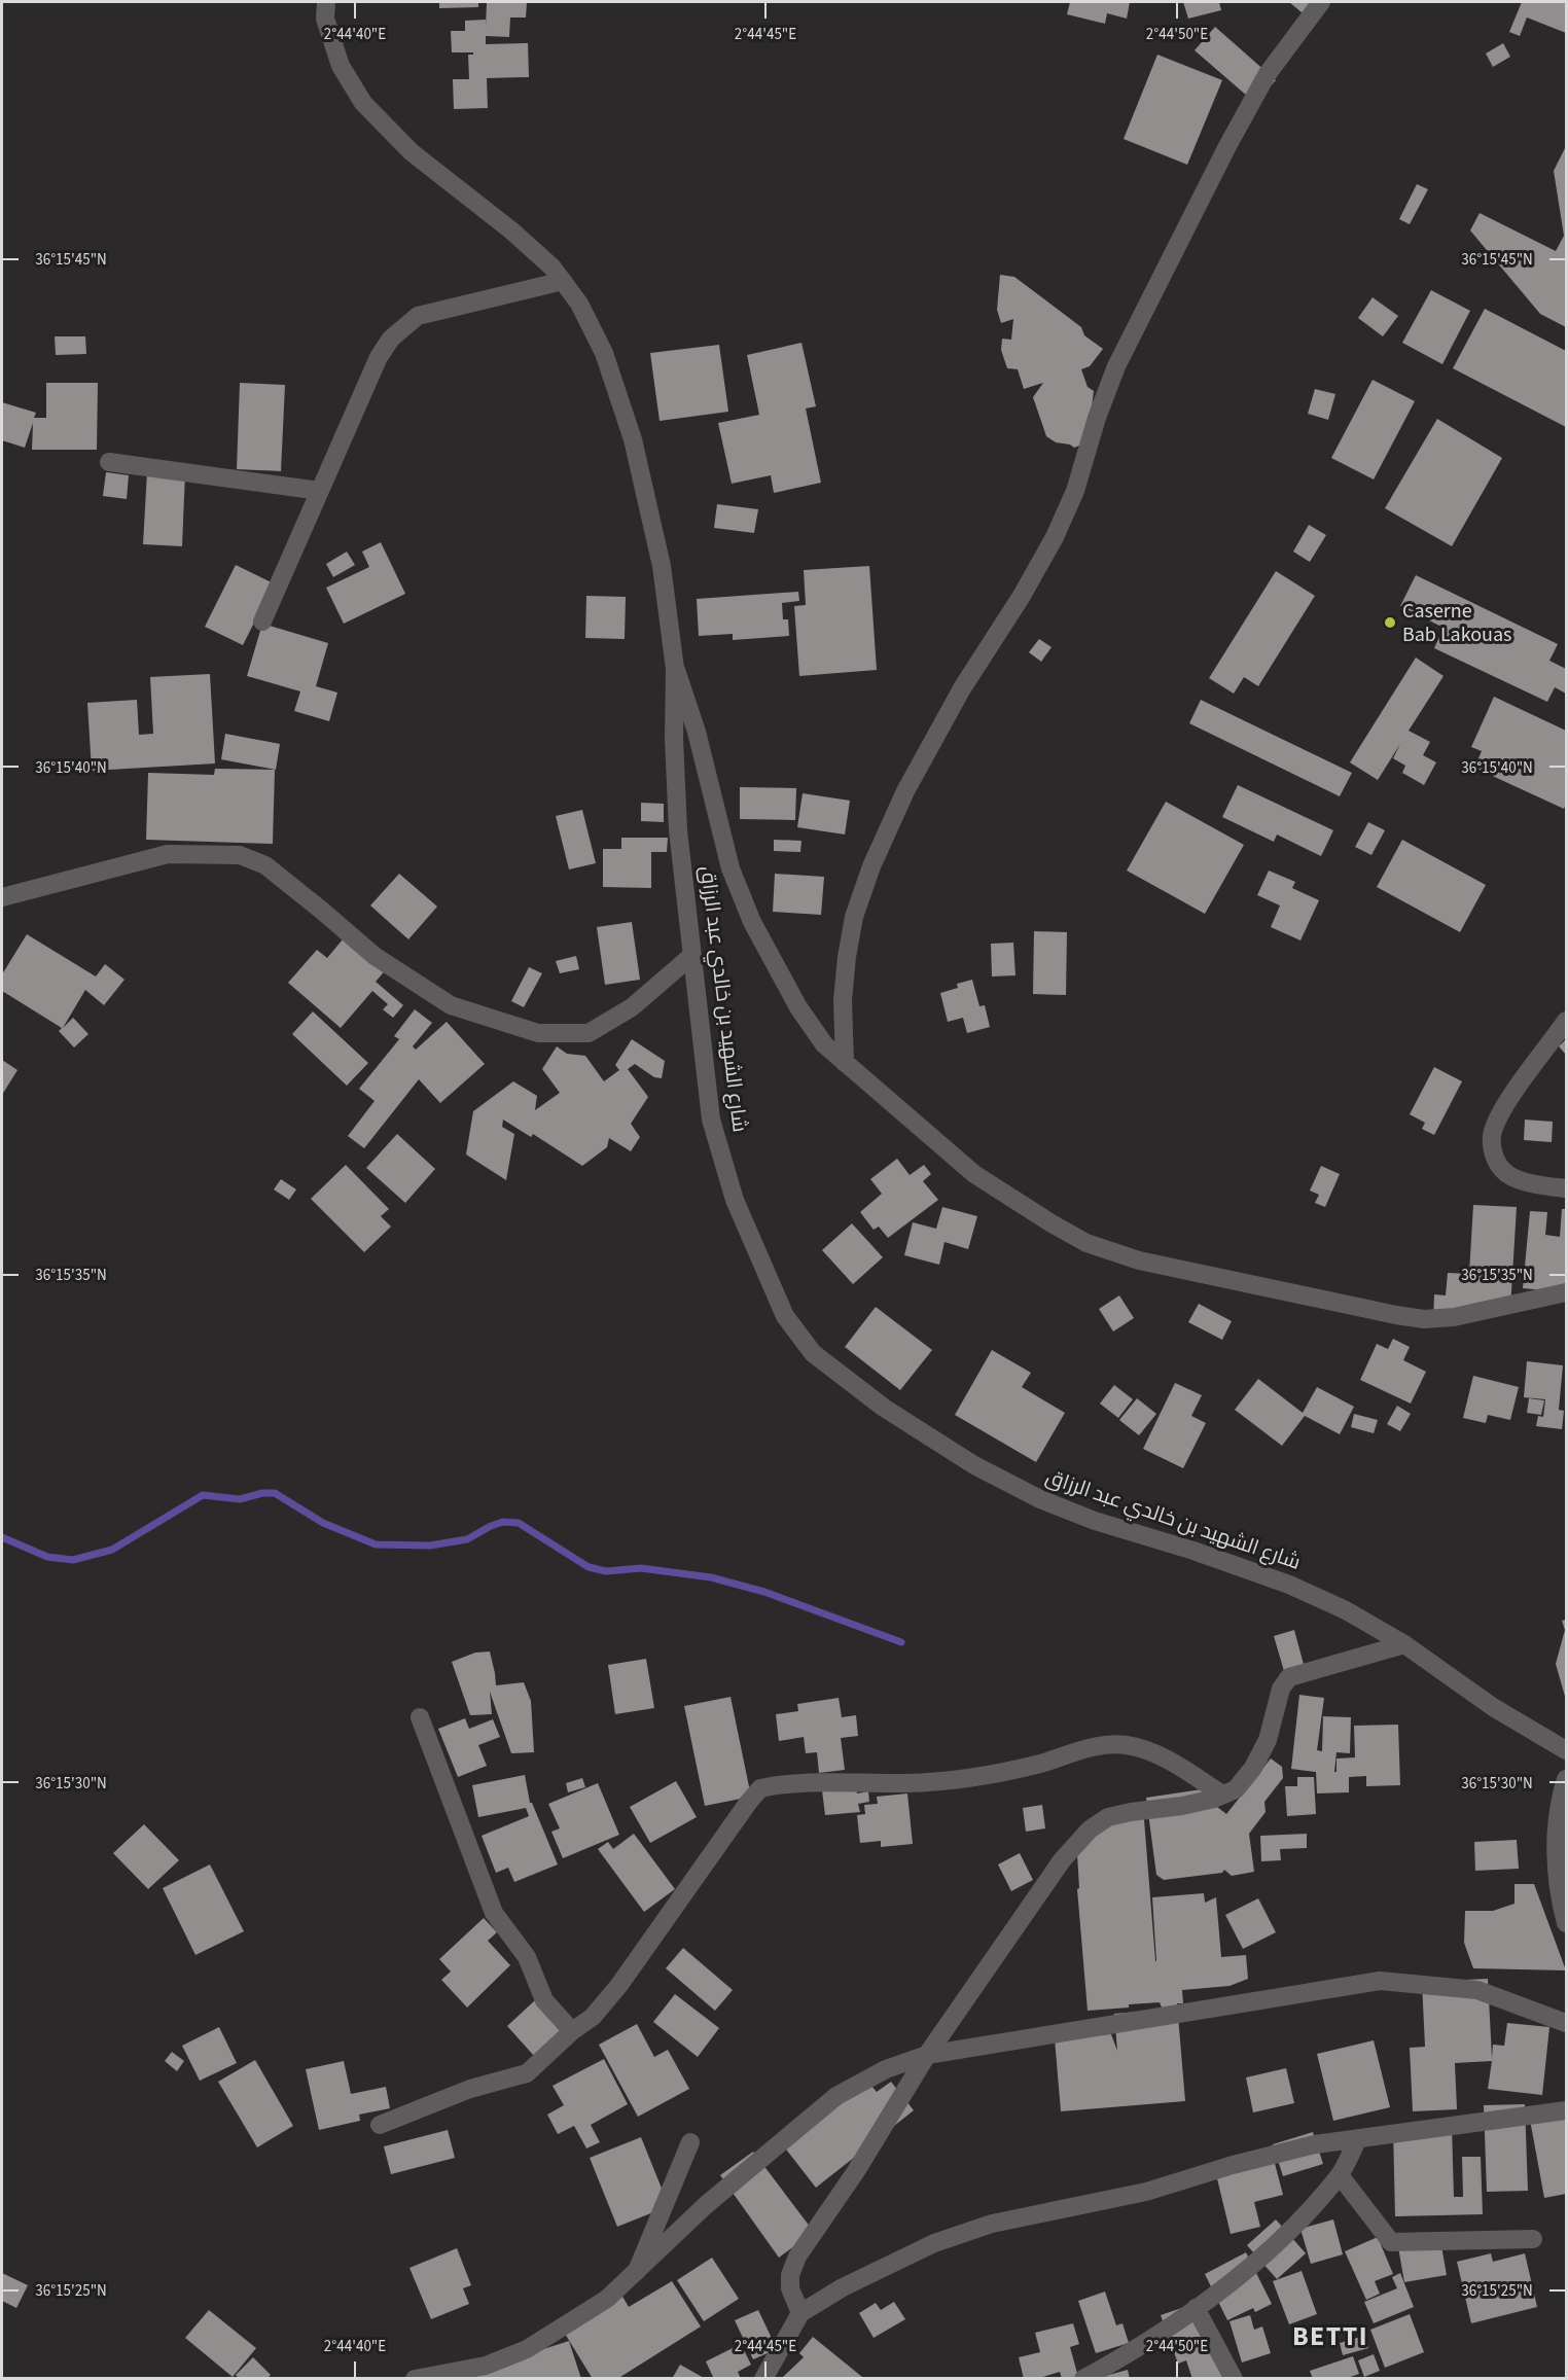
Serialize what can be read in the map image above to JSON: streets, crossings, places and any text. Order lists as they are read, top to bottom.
{
  "streets": {
    "street": ["شارع الشهيد بن خالدي عبد الرزاق"]
  },
  "districts": ["BETTI"],
  "places": ["Caserne Bab Lakouas"],
  "coordinates": [
    "2°44'40\"E",
    "2°44'45\"E",
    "2°44'50\"E",
    "36°15'45\"N",
    "36°15'40\"N",
    "36°15'35\"N",
    "36°15'30\"N",
    "36°15'25\"N"
  ]
}
